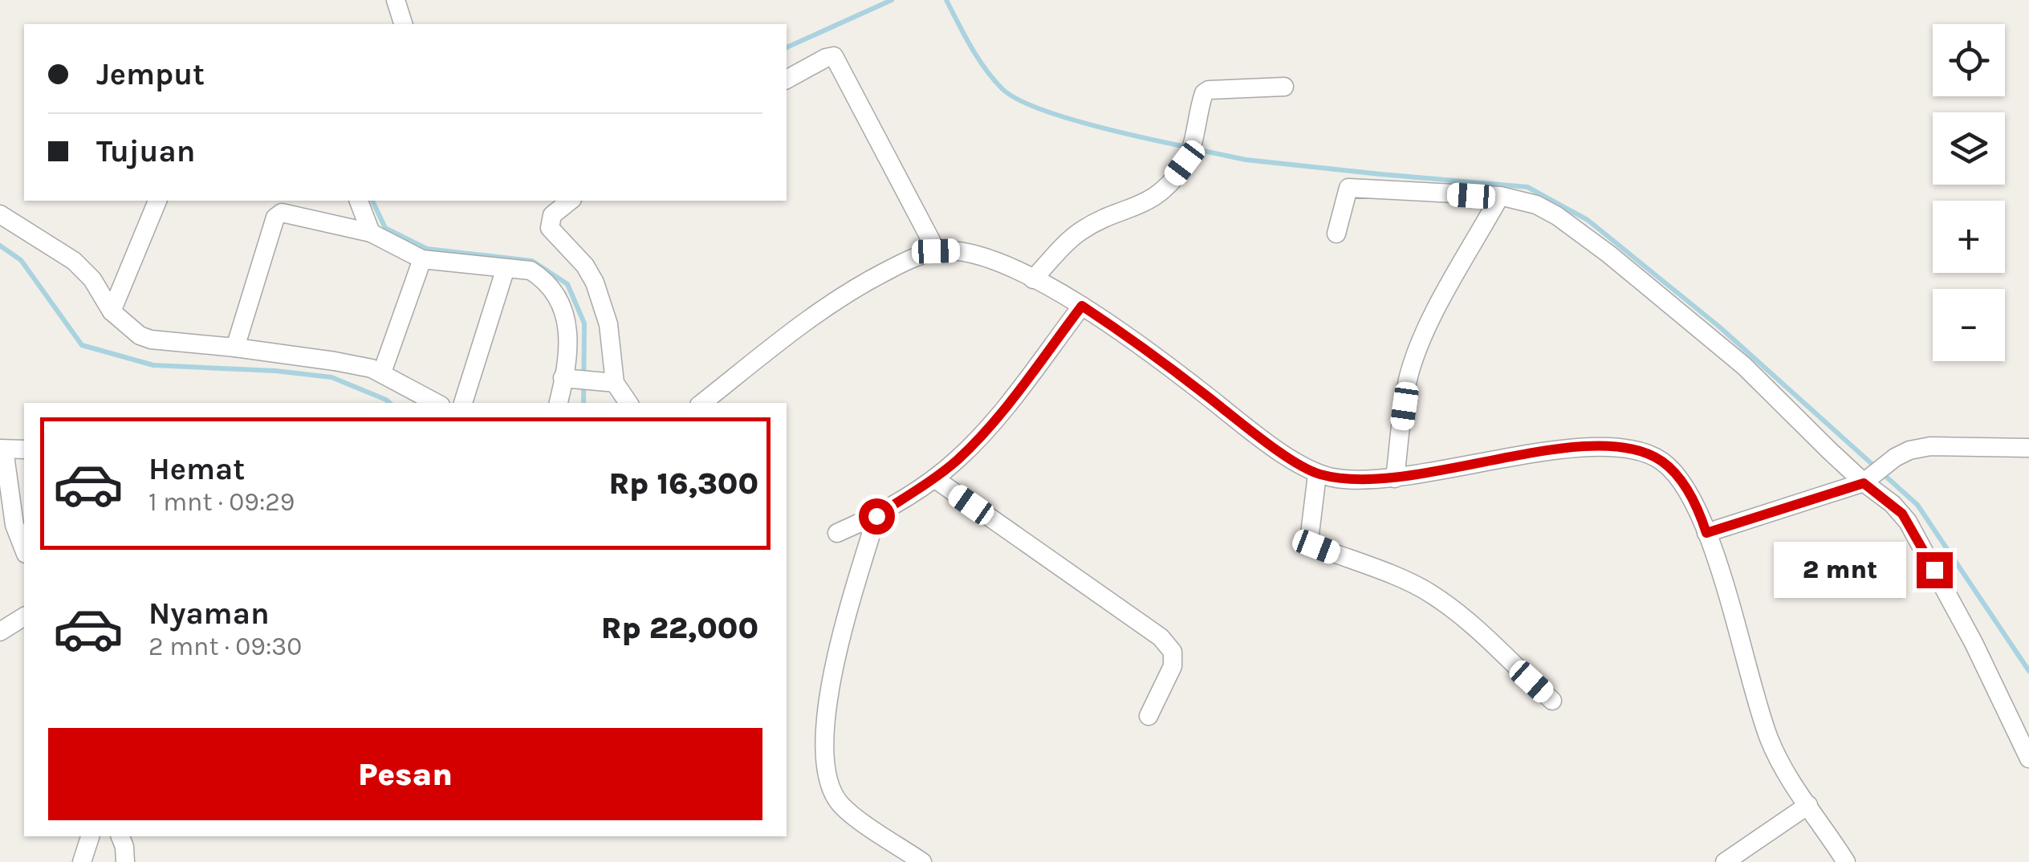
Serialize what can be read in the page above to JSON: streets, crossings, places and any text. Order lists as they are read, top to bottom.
{
  "page": {
    "map_buttons": ["+", "−"],
    "banner": ["Jemput", "Tujuan"],
    "list": [
      {
        "name": "Hemat",
        "note": "1 mnt · 09:29",
        "value": "Rp 16,300"
      },
      {
        "name": "Nyaman",
        "note": "2 mnt · 09:30",
        "value": "Rp 22,000"
      }
    ],
    "bubble": "2 mnt",
    "buttons": "Pesan"
  }
}
